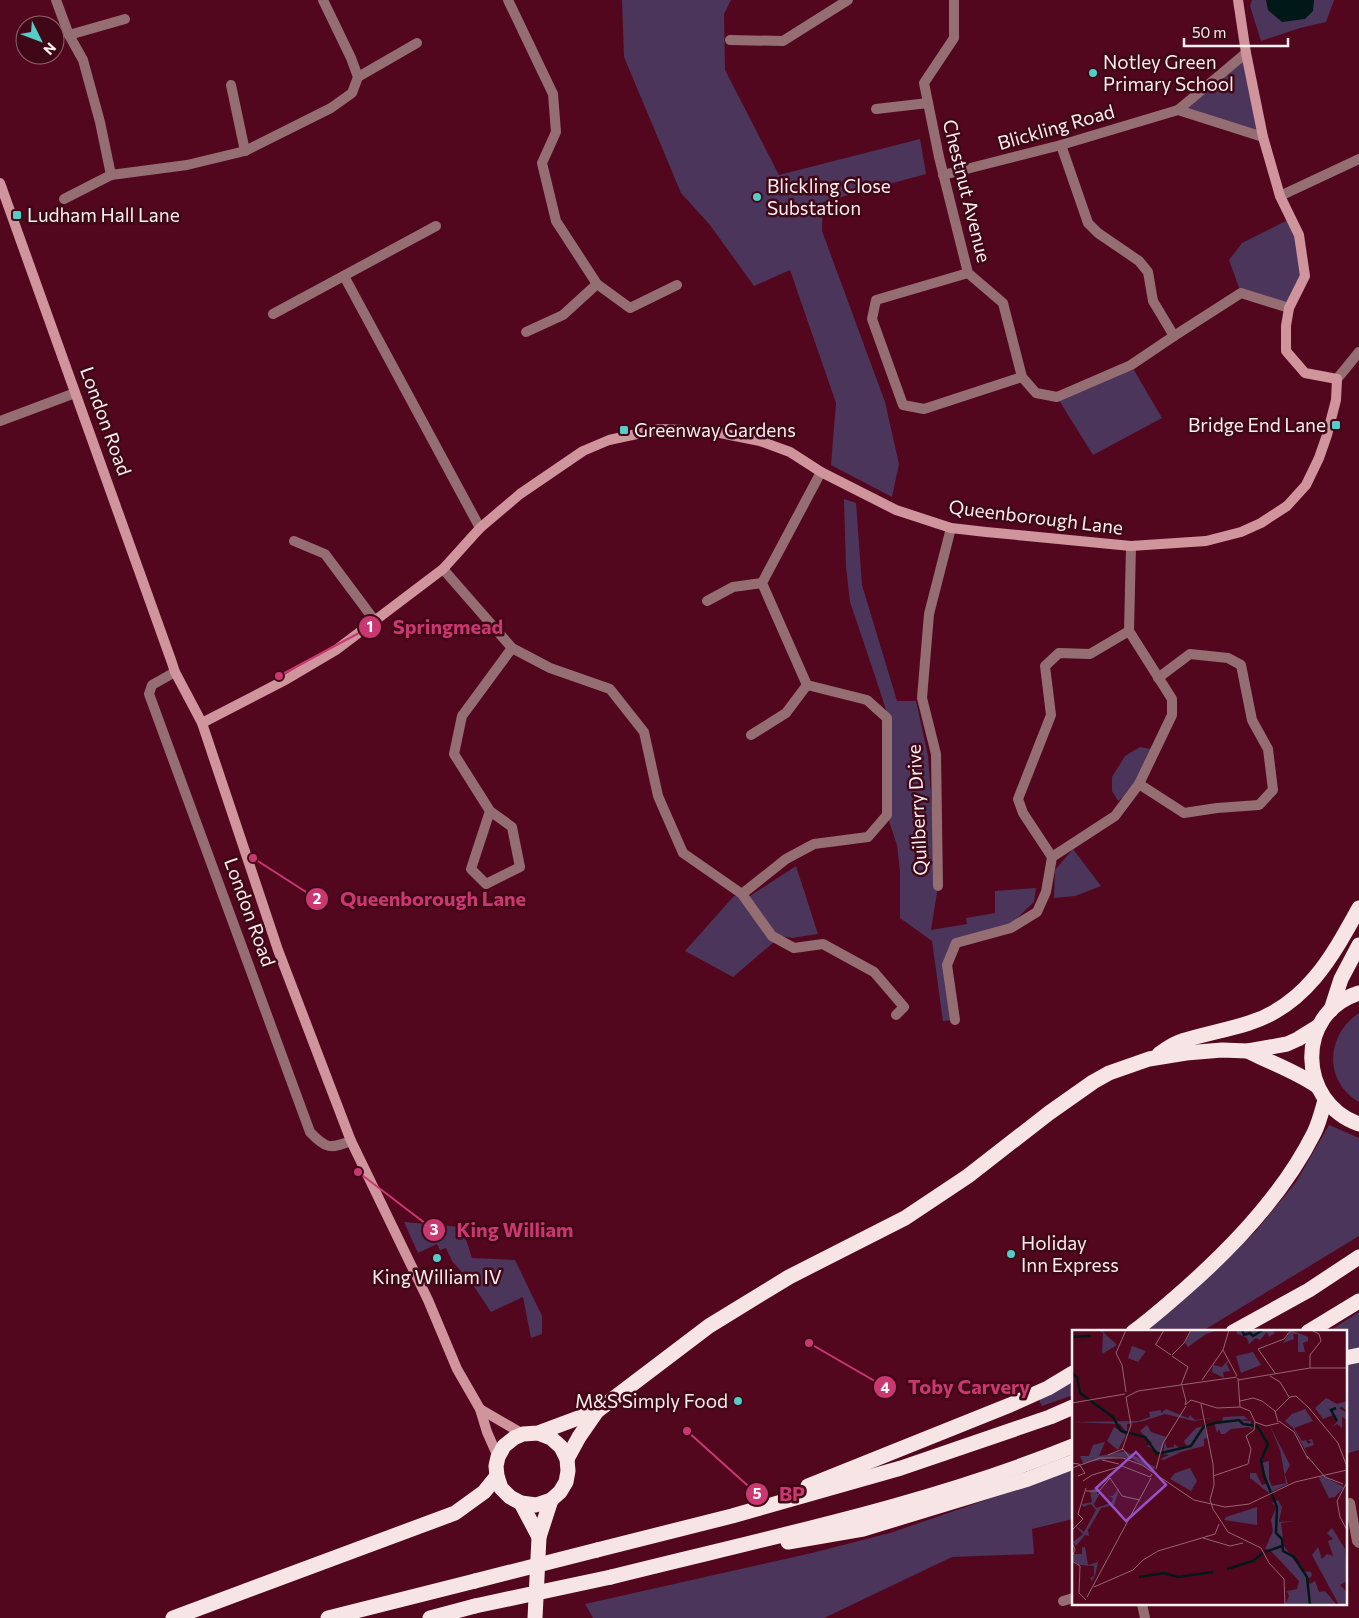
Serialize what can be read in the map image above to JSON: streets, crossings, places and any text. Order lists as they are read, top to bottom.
{
  "streets": {
    "street": [
      "Blickling Road",
      "Chestnut Avenue",
      "London Road",
      "Queenborough Lane",
      "Quilberry Drive"
    ]
  },
  "crossings": [
    ["Blickling Road", "Chestnut Avenue"],
    ["London Road", "Queenborough Lane"],
    ["Queenborough Lane", "Quilberry Drive"]
  ],
  "places": {
    "other": [
      "Notley Green Primary School",
      "Blickling Close Substation",
      "Springmead",
      "Queenborough Lane",
      "King William",
      "Holiday Inn Express",
      "King William IV",
      "Toby Carvery",
      "M&S Simply Food",
      "BP"
    ],
    "transit": ["Ludham Hall Lane", "Bridge End Lane", "Greenway Gardens"]
  },
  "scale_bar": "50 m",
  "north": "bottom right"
}
